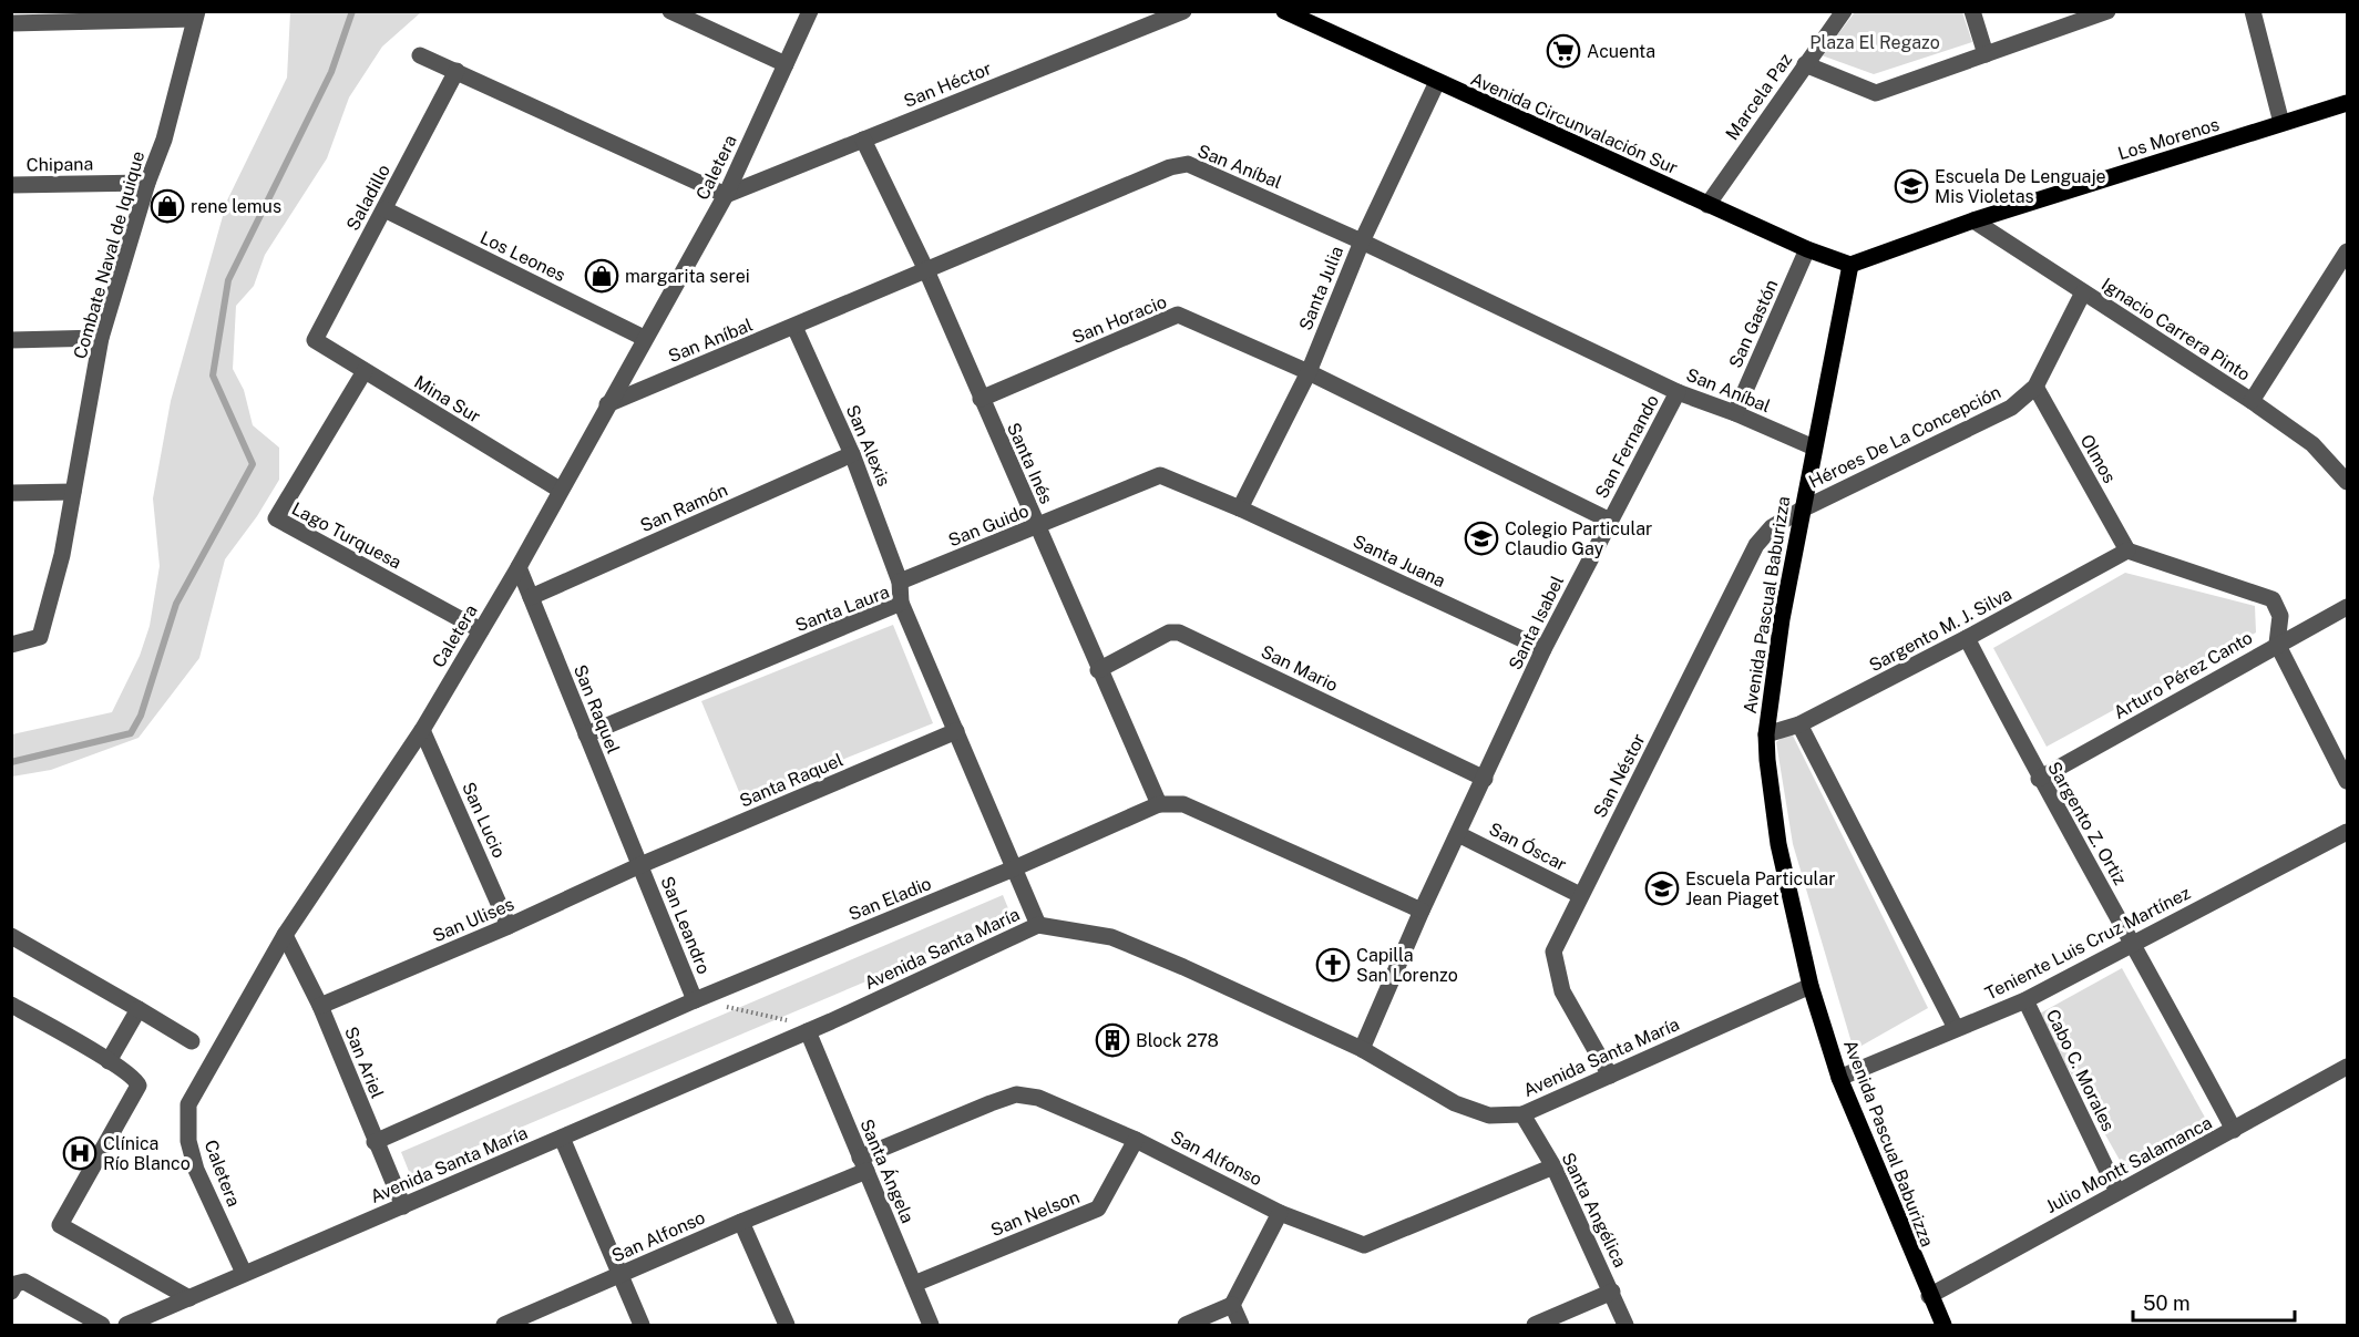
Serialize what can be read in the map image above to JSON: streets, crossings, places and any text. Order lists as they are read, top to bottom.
{
  "streets": {
    "main road": ["Avenida Circunvalación Sur", "Los Morenos", "Avenida Pascual Baburizza"],
    "street": [
      "San Héctor",
      "Marcela Paz",
      "Chipana",
      "San Aníbal",
      "Caletera",
      "Saladillo",
      "Combate Naval de Iquique",
      "Los Leones",
      "Santa Julia",
      "San Horacio",
      "San Gastón",
      "Ignacio Carrera Pinto",
      "Mina Sur",
      "Héroes De La Concepción",
      "San Alexis",
      "San Fernando",
      "Olmos",
      "Santa Inés",
      "San Ramón",
      "San Guido",
      "Lago Turquesa",
      "Santa Juana",
      "Santa Laura",
      "Santa Isabel",
      "Sargento M. J. Silva",
      "San Mario",
      "Arturo Pérez Canto",
      "San Raquel",
      "San Néstor",
      "Santa Raquel",
      "San Lucio",
      "Sargento Z. Ortiz",
      "San Óscar",
      "San Eladio",
      "San Ulises",
      "San Leandro",
      "Teniente Luis Cruz Martínez",
      "Avenida Santa María",
      "San Ariel",
      "Cabo C. Morales",
      "San Alfonso",
      "Julio Montt Salamanca",
      "Santa Ángela",
      "Santa Angélica",
      "San Nelson"
    ]
  },
  "crossings": [
    ["San Héctor", "Caletera"],
    ["San Héctor", "Santa Inés"],
    ["Marcela Paz", "Avenida Circunvalación Sur"],
    ["Avenida Circunvalación Sur", "Los Morenos"],
    ["Avenida Circunvalación Sur", "Santa Julia"],
    ["Avenida Circunvalación Sur", "San Gastón"],
    ["Avenida Circunvalación Sur", "Avenida Pascual Baburizza"],
    ["Los Morenos", "Ignacio Carrera Pinto"],
    ["Los Morenos", "Avenida Pascual Baburizza"],
    ["Chipana", "Combate Naval de Iquique"],
    ["San Aníbal", "Caletera"],
    ["San Aníbal", "Santa Julia"],
    ["San Aníbal", "San Gastón"],
    ["San Aníbal", "San Alexis"],
    ["San Aníbal", "San Fernando"],
    ["San Aníbal", "Santa Inés"],
    ["San Aníbal", "Avenida Pascual Baburizza"],
    ["Caletera", "Los Leones"],
    ["Caletera", "Mina Sur"],
    ["Caletera", "Lago Turquesa"],
    ["Caletera", "San Raquel"],
    ["Caletera", "San Lucio"],
    ["Caletera", "Avenida Santa María"],
    ["Caletera", "San Ariel"],
    ["Saladillo", "Los Leones"],
    ["Saladillo", "Mina Sur"],
    ["Santa Julia", "San Horacio"],
    ["Santa Julia", "San Guido"],
    ["Santa Julia", "Santa Juana"],
    ["San Horacio", "Santa Inés"],
    ["Ignacio Carrera Pinto", "Héroes De La Concepción"],
    ["Mina Sur", "Lago Turquesa"],
    ["Héroes De La Concepción", "Olmos"],
    ["Héroes De La Concepción", "Avenida Pascual Baburizza"],
    ["Héroes De La Concepción", "San Néstor"],
    ["San Alexis", "San Ramón"],
    ["San Alexis", "San Guido"],
    ["San Alexis", "Santa Laura"],
    ["San Fernando", "Santa Isabel"],
    ["Olmos", "Sargento M. J. Silva"],
    ["Santa Inés", "San Guido"],
    ["Santa Inés", "San Mario"],
    ["Santa Inés", "San Eladio"],
    ["San Ramón", "San Raquel"],
    ["San Guido", "Santa Juana"],
    ["Santa Juana", "Santa Isabel"],
    ["Avenida Pascual Baburizza", "Sargento M. J. Silva"],
    ["Avenida Pascual Baburizza", "San Néstor"],
    ["Avenida Pascual Baburizza", "Teniente Luis Cruz Martínez"],
    ["Avenida Pascual Baburizza", "Avenida Santa María"],
    ["Avenida Pascual Baburizza", "Julio Montt Salamanca"],
    ["Santa Laura", "San Raquel"],
    ["Santa Laura", "Santa Raquel"],
    ["Santa Laura", "San Eladio"],
    ["Santa Laura", "Avenida Santa María"],
    ["Santa Isabel", "San Mario"],
    ["Santa Isabel", "San Óscar"],
    ["Santa Isabel", "Avenida Santa María"],
    ["Sargento M. J. Silva", "Sargento Z. Ortiz"],
    ["Arturo Pérez Canto", "Sargento Z. Ortiz"],
    ["San Raquel", "Santa Raquel"],
    ["San Raquel", "San Ulises"],
    ["San Raquel", "San Leandro"],
    ["San Néstor", "San Óscar"],
    ["San Néstor", "Avenida Santa María"],
    ["Santa Raquel", "San Ulises"],
    ["Santa Raquel", "San Leandro"],
    ["San Lucio", "San Ulises"],
    ["Sargento Z. Ortiz", "Teniente Luis Cruz Martínez"],
    ["Sargento Z. Ortiz", "Julio Montt Salamanca"],
    ["San Eladio", "San Leandro"],
    ["San Eladio", "San Ariel"],
    ["San Ulises", "San Leandro"],
    ["San Ulises", "San Ariel"],
    ["Teniente Luis Cruz Martínez", "Cabo C. Morales"],
    ["Avenida Santa María", "San Ariel"],
    ["Avenida Santa María", "Santa Ángela"],
    ["Avenida Santa María", "Santa Angélica"],
    ["Cabo C. Morales", "Julio Montt Salamanca"],
    ["San Alfonso", "Santa Ángela"],
    ["San Alfonso", "Santa Angélica"],
    ["San Alfonso", "San Nelson"],
    ["Santa Ángela", "San Nelson"]
  ],
  "parks": ["Plaza El Regazo"],
  "places": {
    "supermarket": ["Acuenta"],
    "school or university": ["Escuela De Lenguaje Mis Violetas", "Colegio Particular Claudio Gay", "Escuela Particular Jean Piaget"],
    "shop": ["rene lemus", "margarita serei"],
    "church": ["Capilla San Lorenzo"],
    "building": ["Block 278"],
    "hospital": ["Clínica Río Blanco"]
  },
  "scale_bar": "50 m"
}
